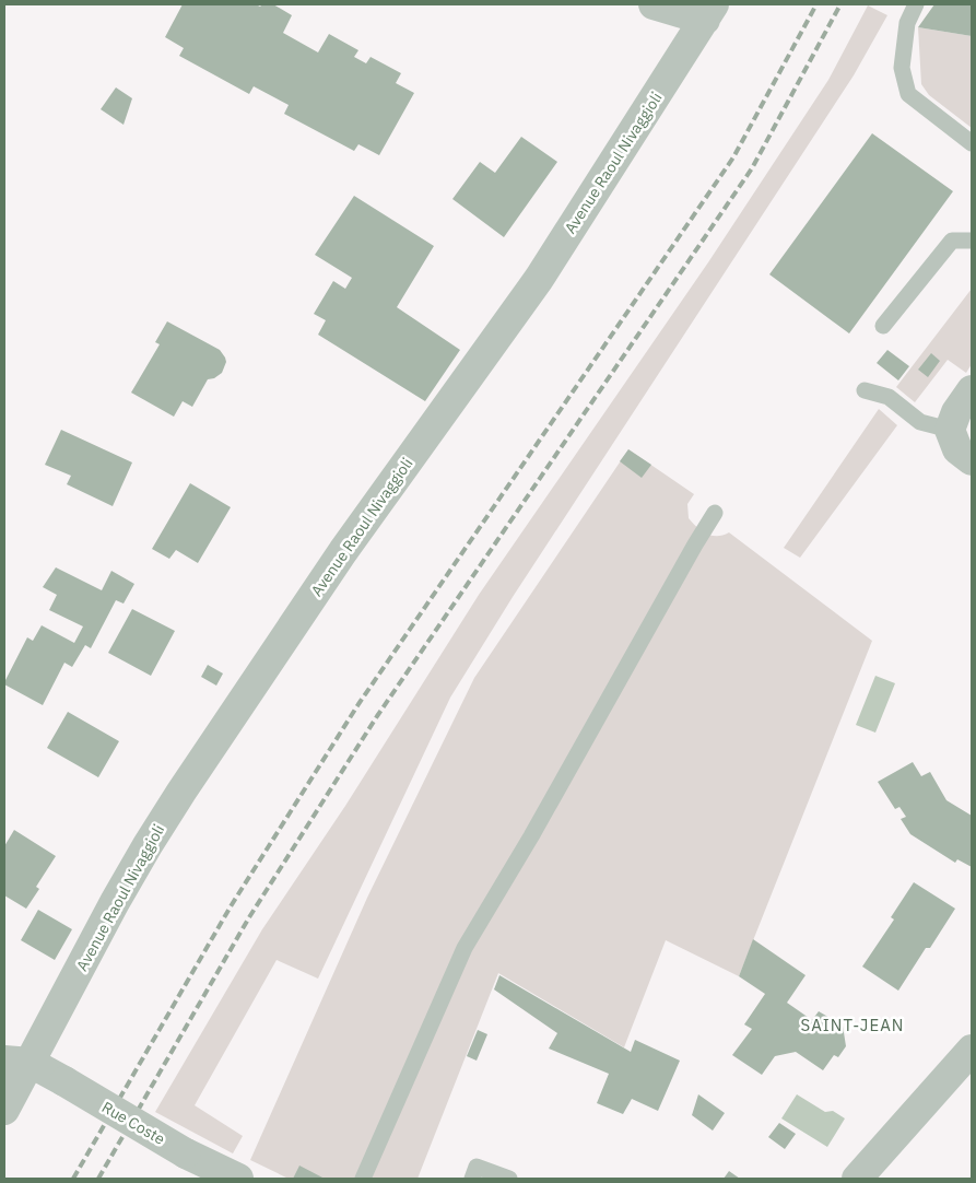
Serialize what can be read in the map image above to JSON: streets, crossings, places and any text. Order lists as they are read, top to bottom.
{
  "streets": {
    "street": ["Avenue Raoul Nivaggioli", "Rue Coste"]
  },
  "crossings": [
    ["Avenue Raoul Nivaggioli", "Rue Coste"]
  ],
  "districts": ["SAINT-JEAN"]
}
